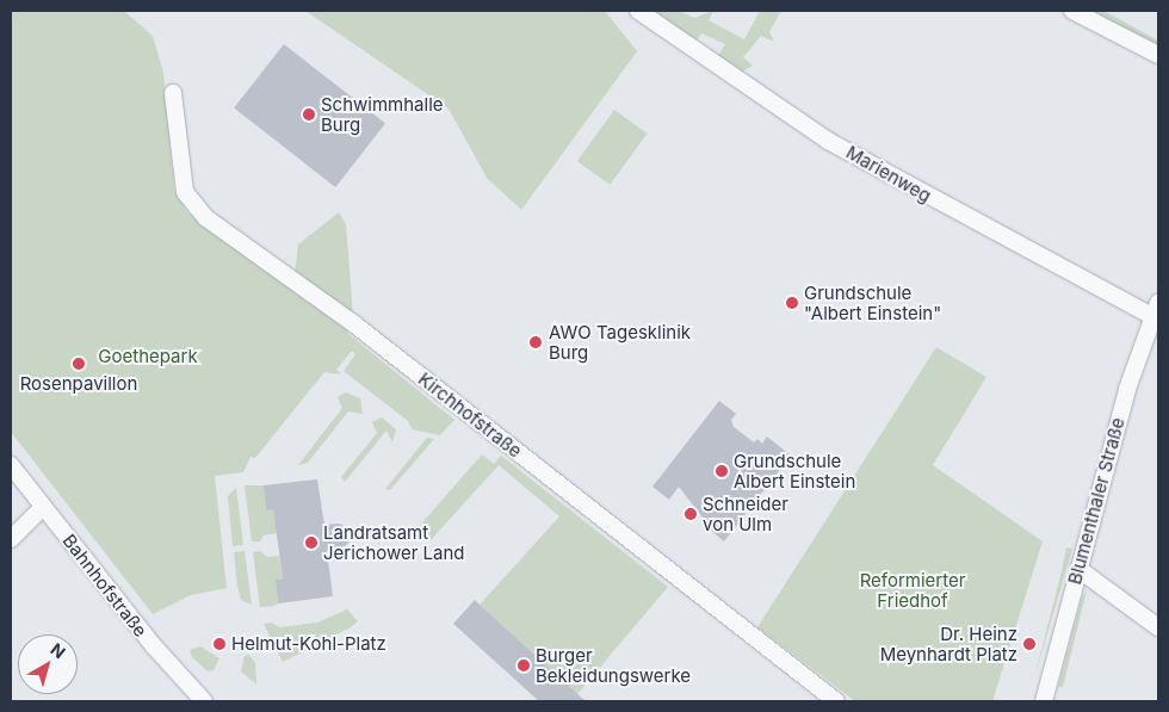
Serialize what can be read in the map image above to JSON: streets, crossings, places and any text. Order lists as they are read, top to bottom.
{
  "streets": {
    "street": [
      "Marienweg",
      "Kirchhofstraße",
      "Blumenthaler Straße",
      "Bahnhofstraße"
    ]
  },
  "crossings": [
    ["Marienweg", "Blumenthaler Straße"]
  ],
  "parks": ["Goethepark", "Reformierter Friedhof"],
  "places": [
    "Schwimmhalle Burg",
    "Grundschule \"Albert Einstein\"",
    "AWO Tagesklinik Burg",
    "Rosenpavillon",
    "Grundschule Albert Einstein",
    "Schneider von Ulm",
    "Landratsamt Jerichower Land",
    "Helmut-Kohl-Platz",
    "Dr. Heinz Meynhardt Platz",
    "Burger Bekleidungswerke"
  ],
  "north": "top right"
}
